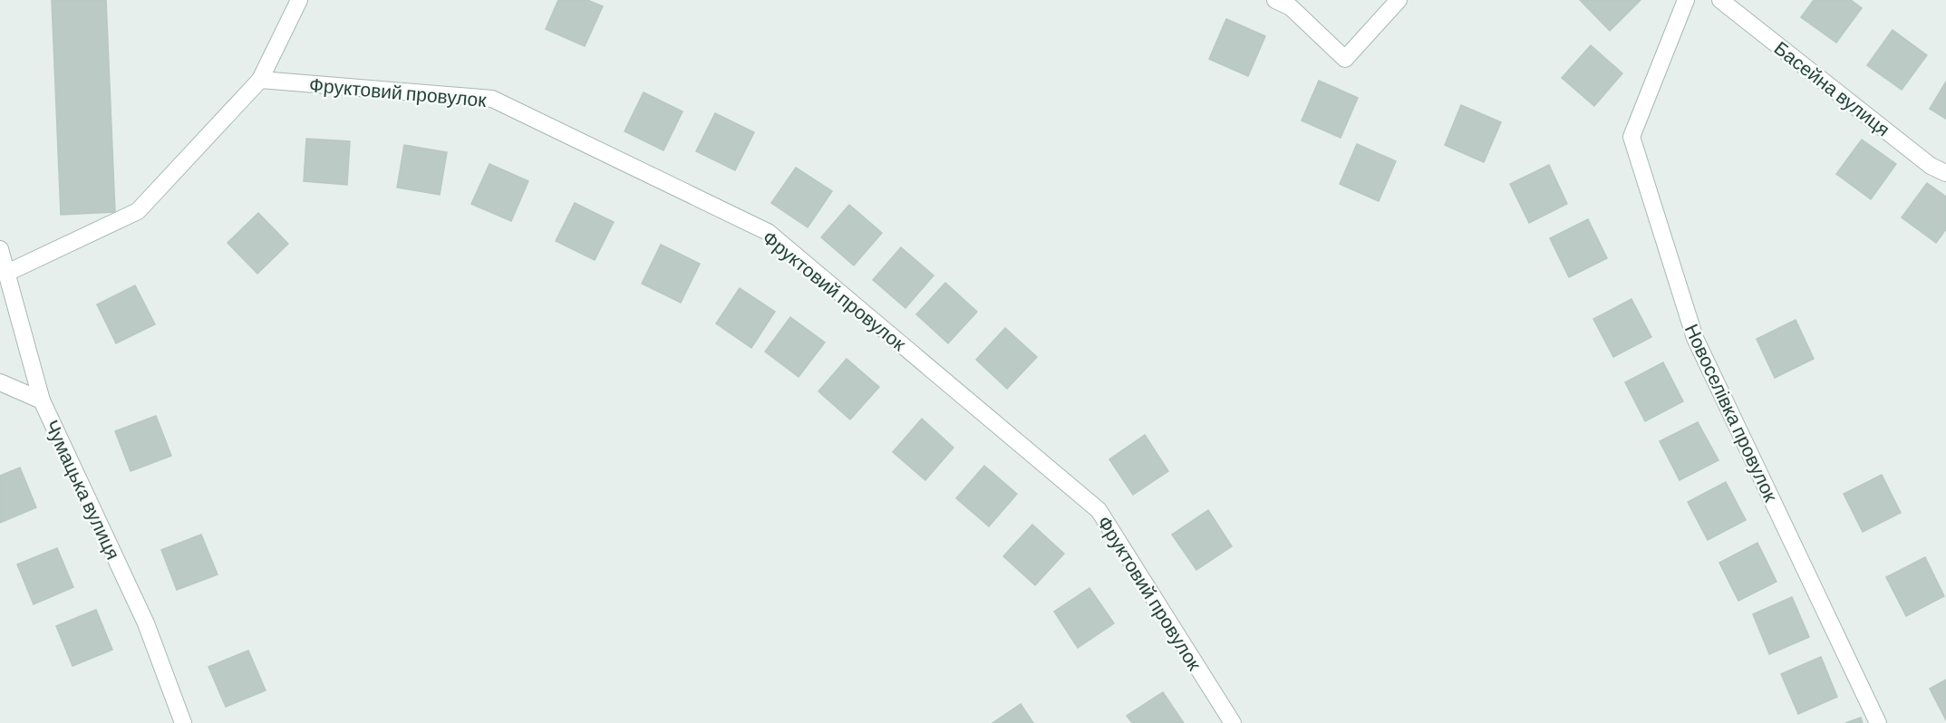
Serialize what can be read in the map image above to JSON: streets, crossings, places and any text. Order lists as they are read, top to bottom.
{
  "streets": {
    "street": [
      "Басейна вулиця",
      "Фруктовий провулок",
      "Новоселівка провулок",
      "Чумацька вулиця"
    ]
  }
}
